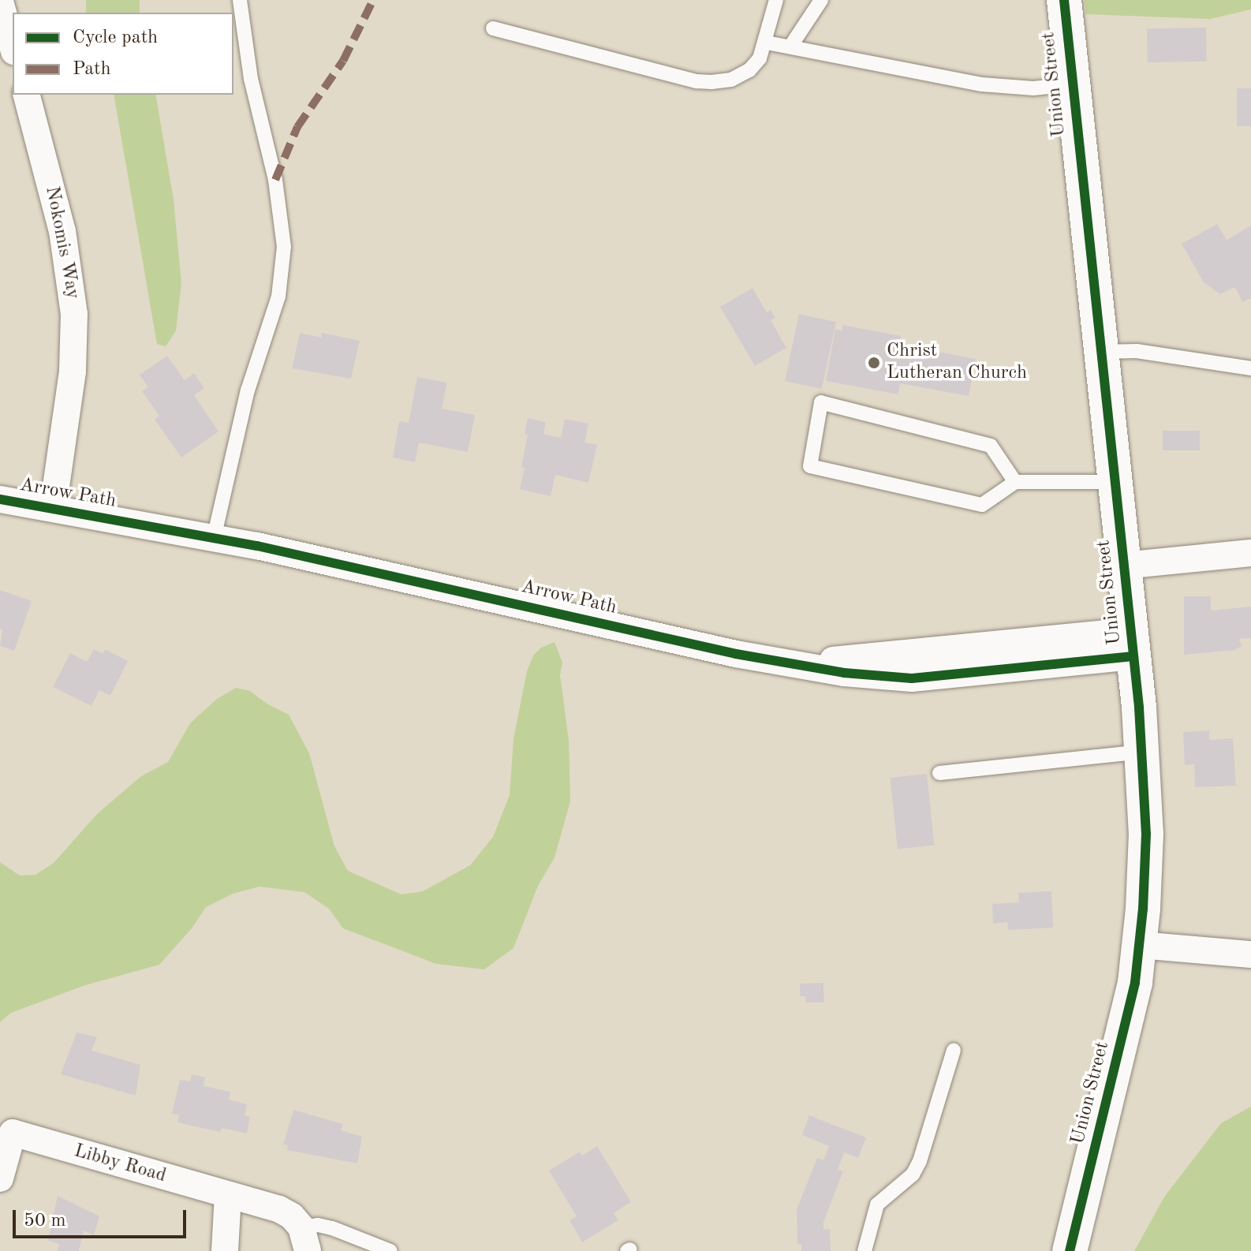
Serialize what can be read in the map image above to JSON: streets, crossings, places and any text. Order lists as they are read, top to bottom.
{
  "streets": {
    "street": [
      "Union Street",
      "Nokomis Way",
      "Arrow Path",
      "Libby Road"
    ]
  },
  "crossings": [
    ["Union Street", "Arrow Path"],
    ["Nokomis Way", "Arrow Path"]
  ],
  "places": ["Christ Lutheran Church"],
  "legend": ["Cycle path", "Path"],
  "scale_bar": "50 m"
}
